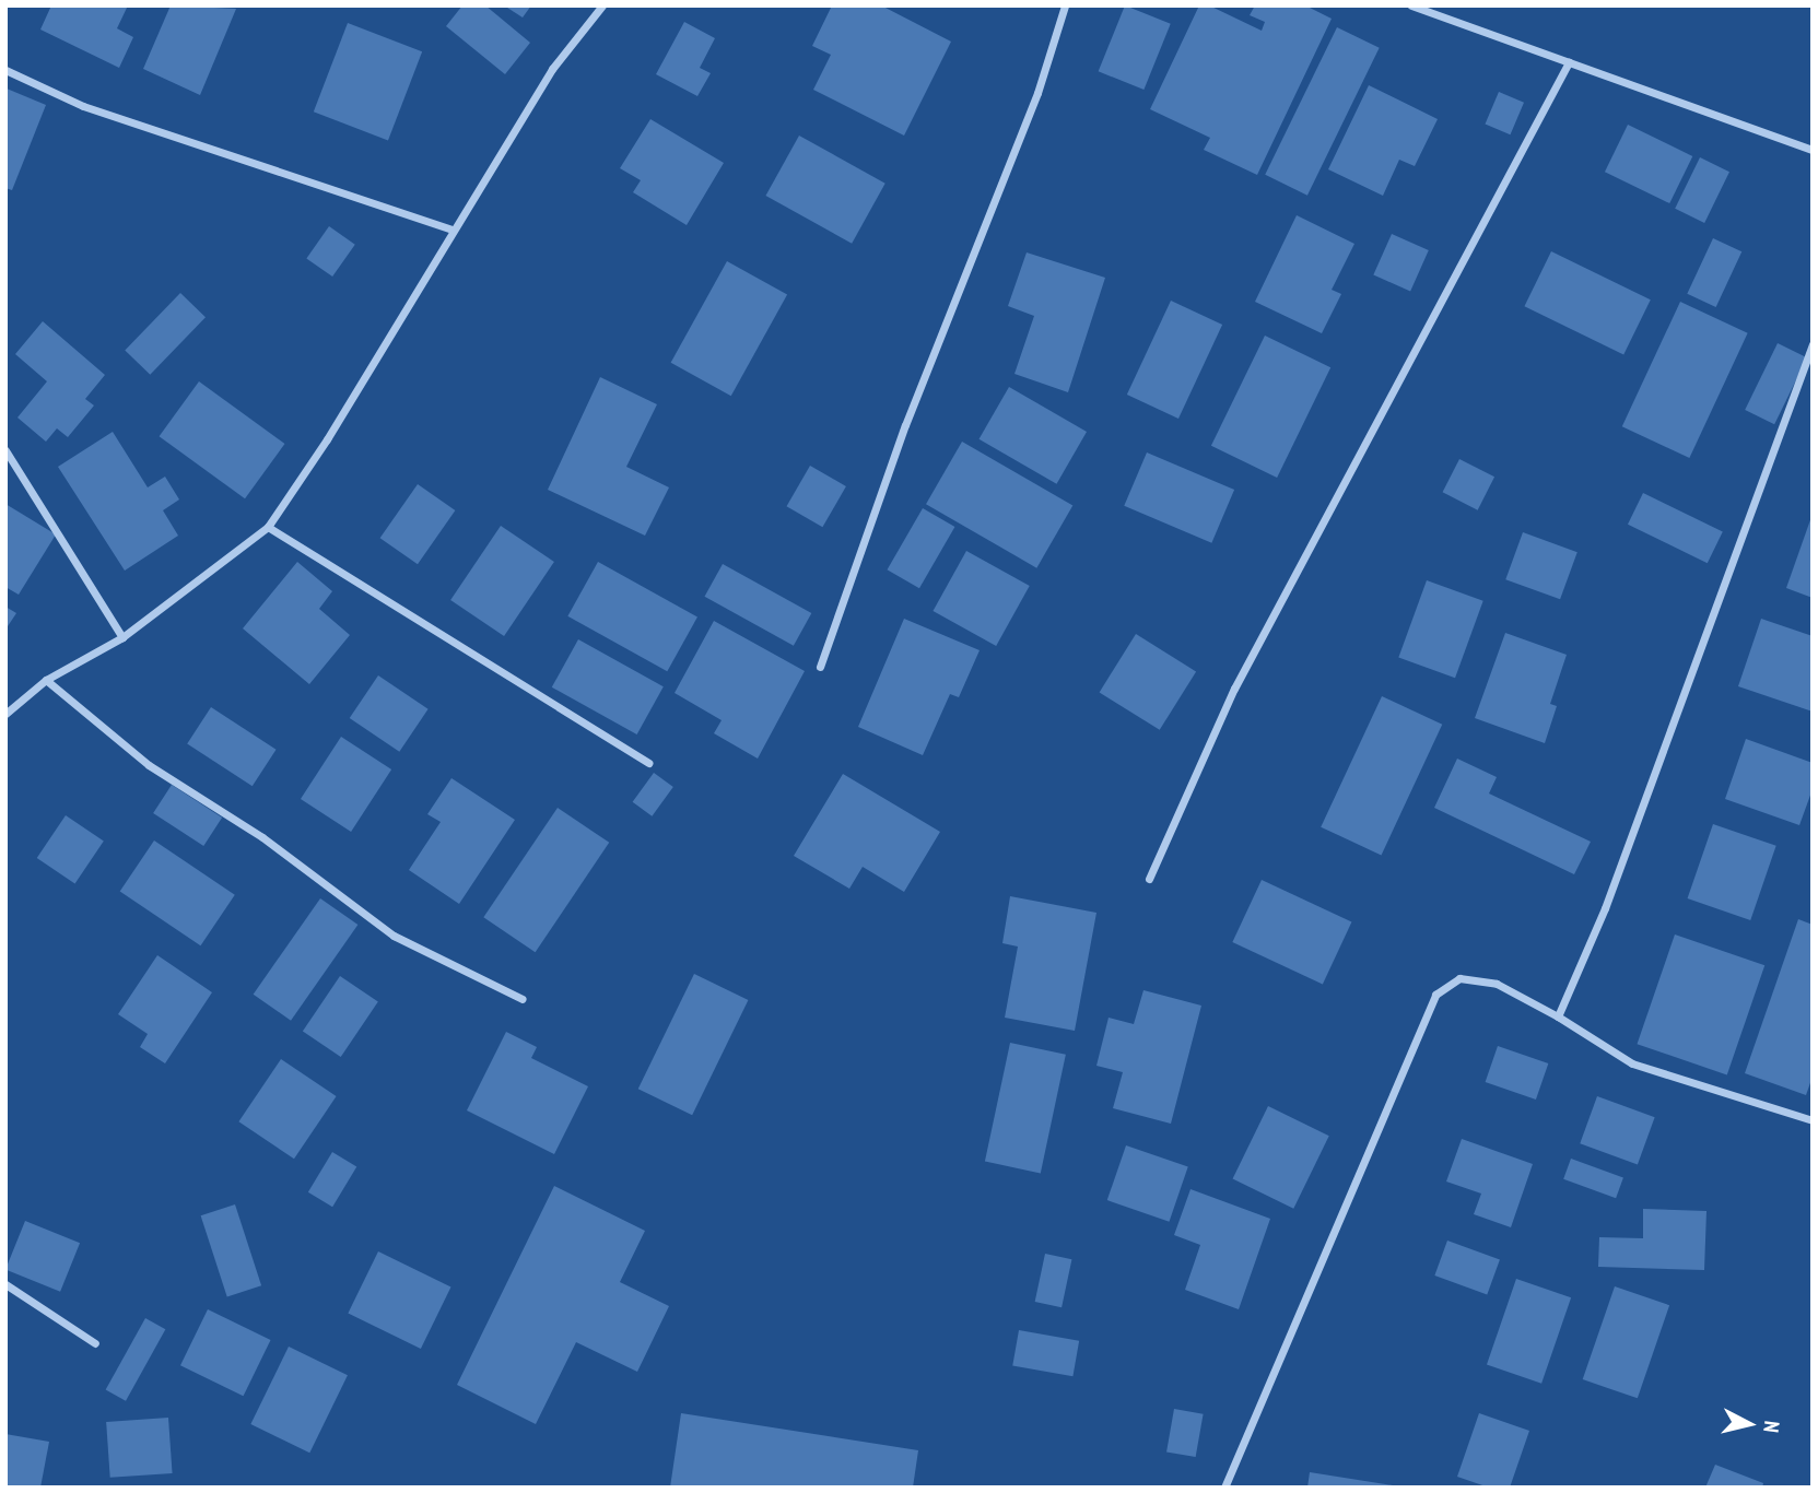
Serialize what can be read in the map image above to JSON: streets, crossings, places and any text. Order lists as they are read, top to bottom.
{
  "north": "right"
}
